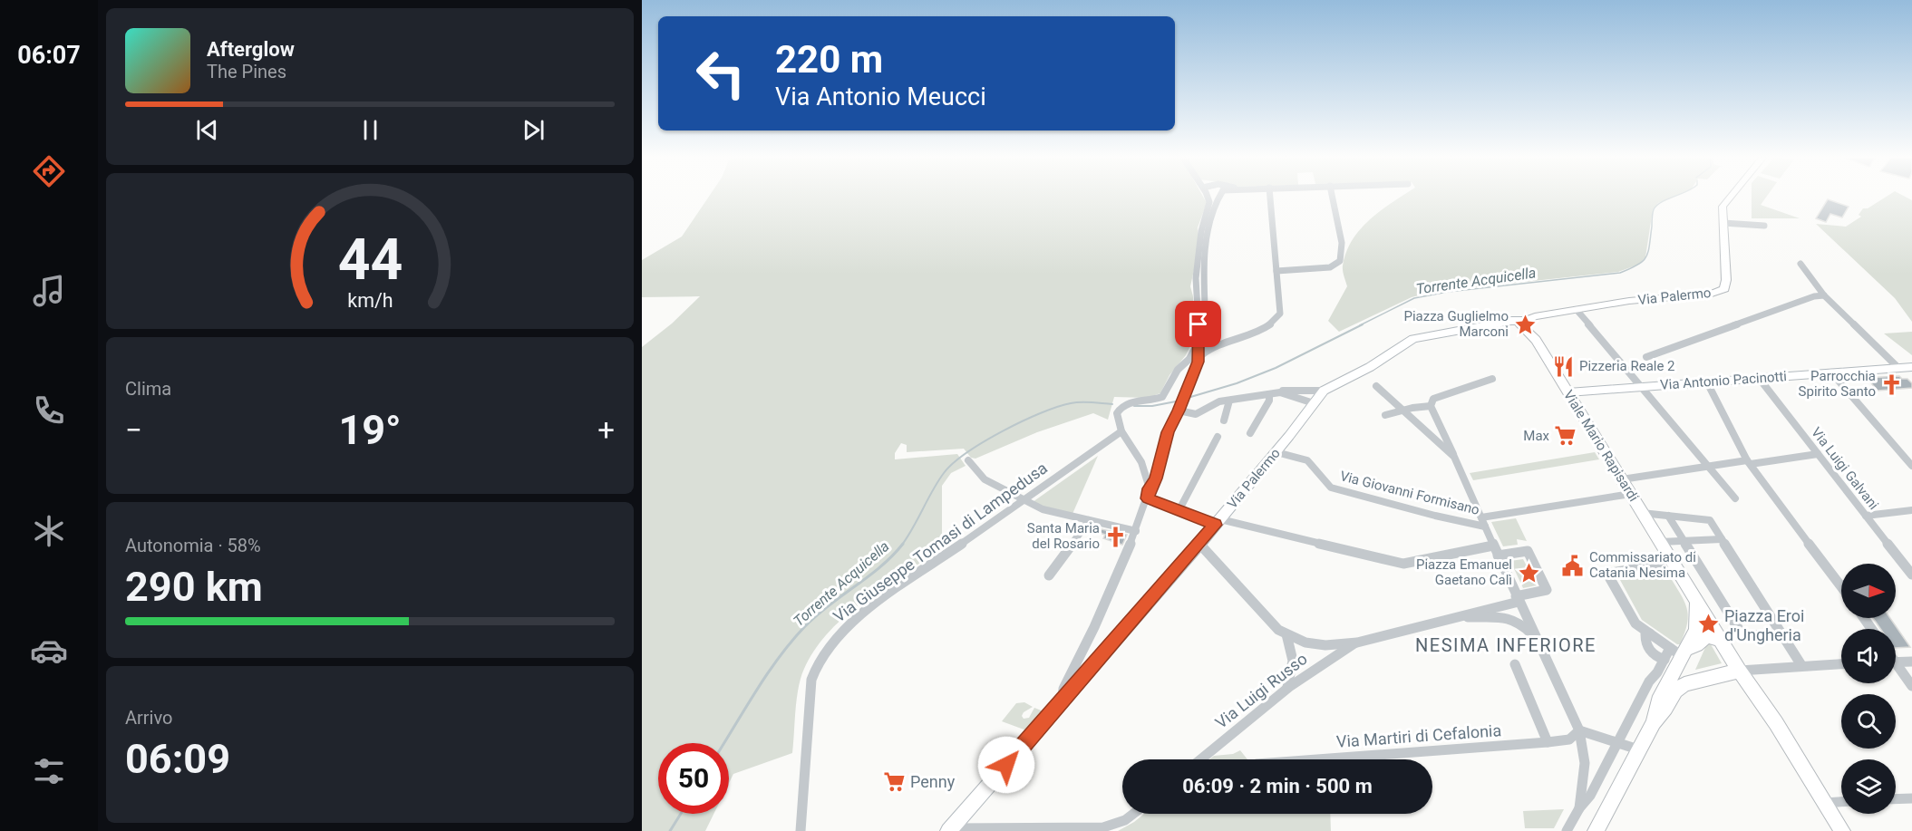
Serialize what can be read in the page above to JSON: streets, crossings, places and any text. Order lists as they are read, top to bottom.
{
  "streets": {
    "main road": ["Via Palermo", "Via Antonio Pacinotti", "Viale Mario Rapisardi"],
    "street": [
      "Via Luigi Galvani",
      "Via Giovanni Formisano",
      "Via Giuseppe Tomasi di Lampedusa",
      "Via Luigi Russo",
      "Via Martiri di Cefalonia"
    ]
  },
  "crossings": [
    ["Via Palermo", "Viale Mario Rapisardi"],
    ["Via Palermo", "Via Giovanni Formisano"],
    ["Via Antonio Pacinotti", "Viale Mario Rapisardi"],
    ["Via Antonio Pacinotti", "Via Luigi Galvani"]
  ],
  "districts": ["NESIMA INFERIORE"],
  "water": ["Torrente Acquicella"],
  "places": {
    "place": ["Piazza Guglielmo Marconi", "Piazza Emanuel Gaetano Calì", "Piazza Eroi d'Ungheria"],
    "restaurant": ["Pizzeria Reale 2"],
    "church": ["Parrocchia Spirito Santo", "Santa Maria del Rosario"],
    "supermarket": ["Max", "Penny"],
    "public building": ["Commissariato di Catania Nesima"]
  },
  "north": "right",
  "page": {
    "tabs": "06:07",
    "turn": ["220 m", "Via Antonio Meucci"],
    "song": ["Afterglow", "The Pines"],
    "tile": [
      "Clima",
      ["Autonomia · 58%", "290 km"],
      ["Arrivo", "06:09"]
    ],
    "heat": ["−", "19°", "+"],
    "limit": "50",
    "trip": "06:09 · 2 min · 500 m",
    "gauge": ["44", "km/h"]
  }
}
